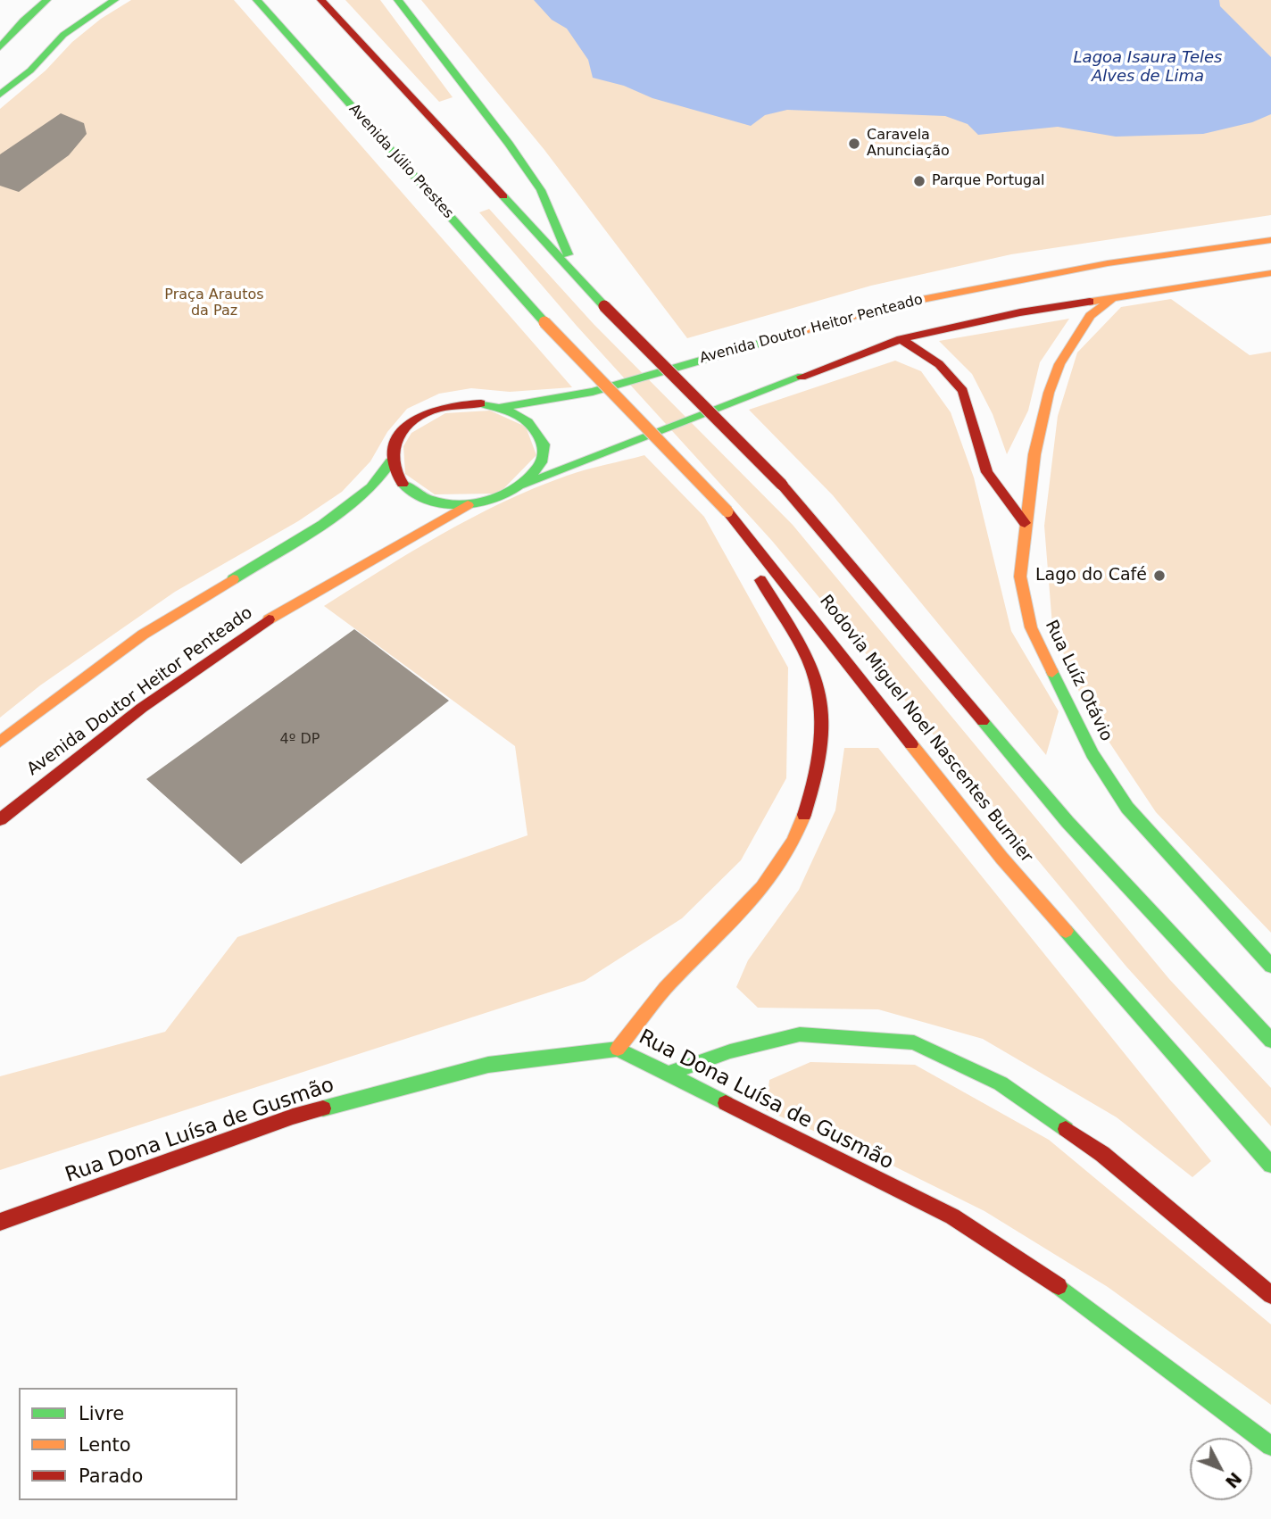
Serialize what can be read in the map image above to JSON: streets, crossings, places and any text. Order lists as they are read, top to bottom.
{
  "streets": {
    "main road": [
      "Avenida Júlio Prestes",
      "Avenida Doutor Heitor Penteado",
      "Rua Luíz Otávio",
      "Rodovia Miguel Noel Nascentes Burnier",
      "Rua Dona Luísa de Gusmão"
    ]
  },
  "crossings": [
    ["Avenida Júlio Prestes", "Rodovia Miguel Noel Nascentes Burnier"],
    ["Avenida Doutor Heitor Penteado", "Rua Luíz Otávio"]
  ],
  "water": ["Lagoa Isaura Teles Alves de Lima"],
  "parks": ["Praça Arautos da Paz"],
  "places": ["Caravela Anunciação", "Parque Portugal", "Lago do Café"],
  "house_numbers": ["4º DP"],
  "legend": ["Livre", "Lento", "Parado"],
  "north": "bottom right"
}
